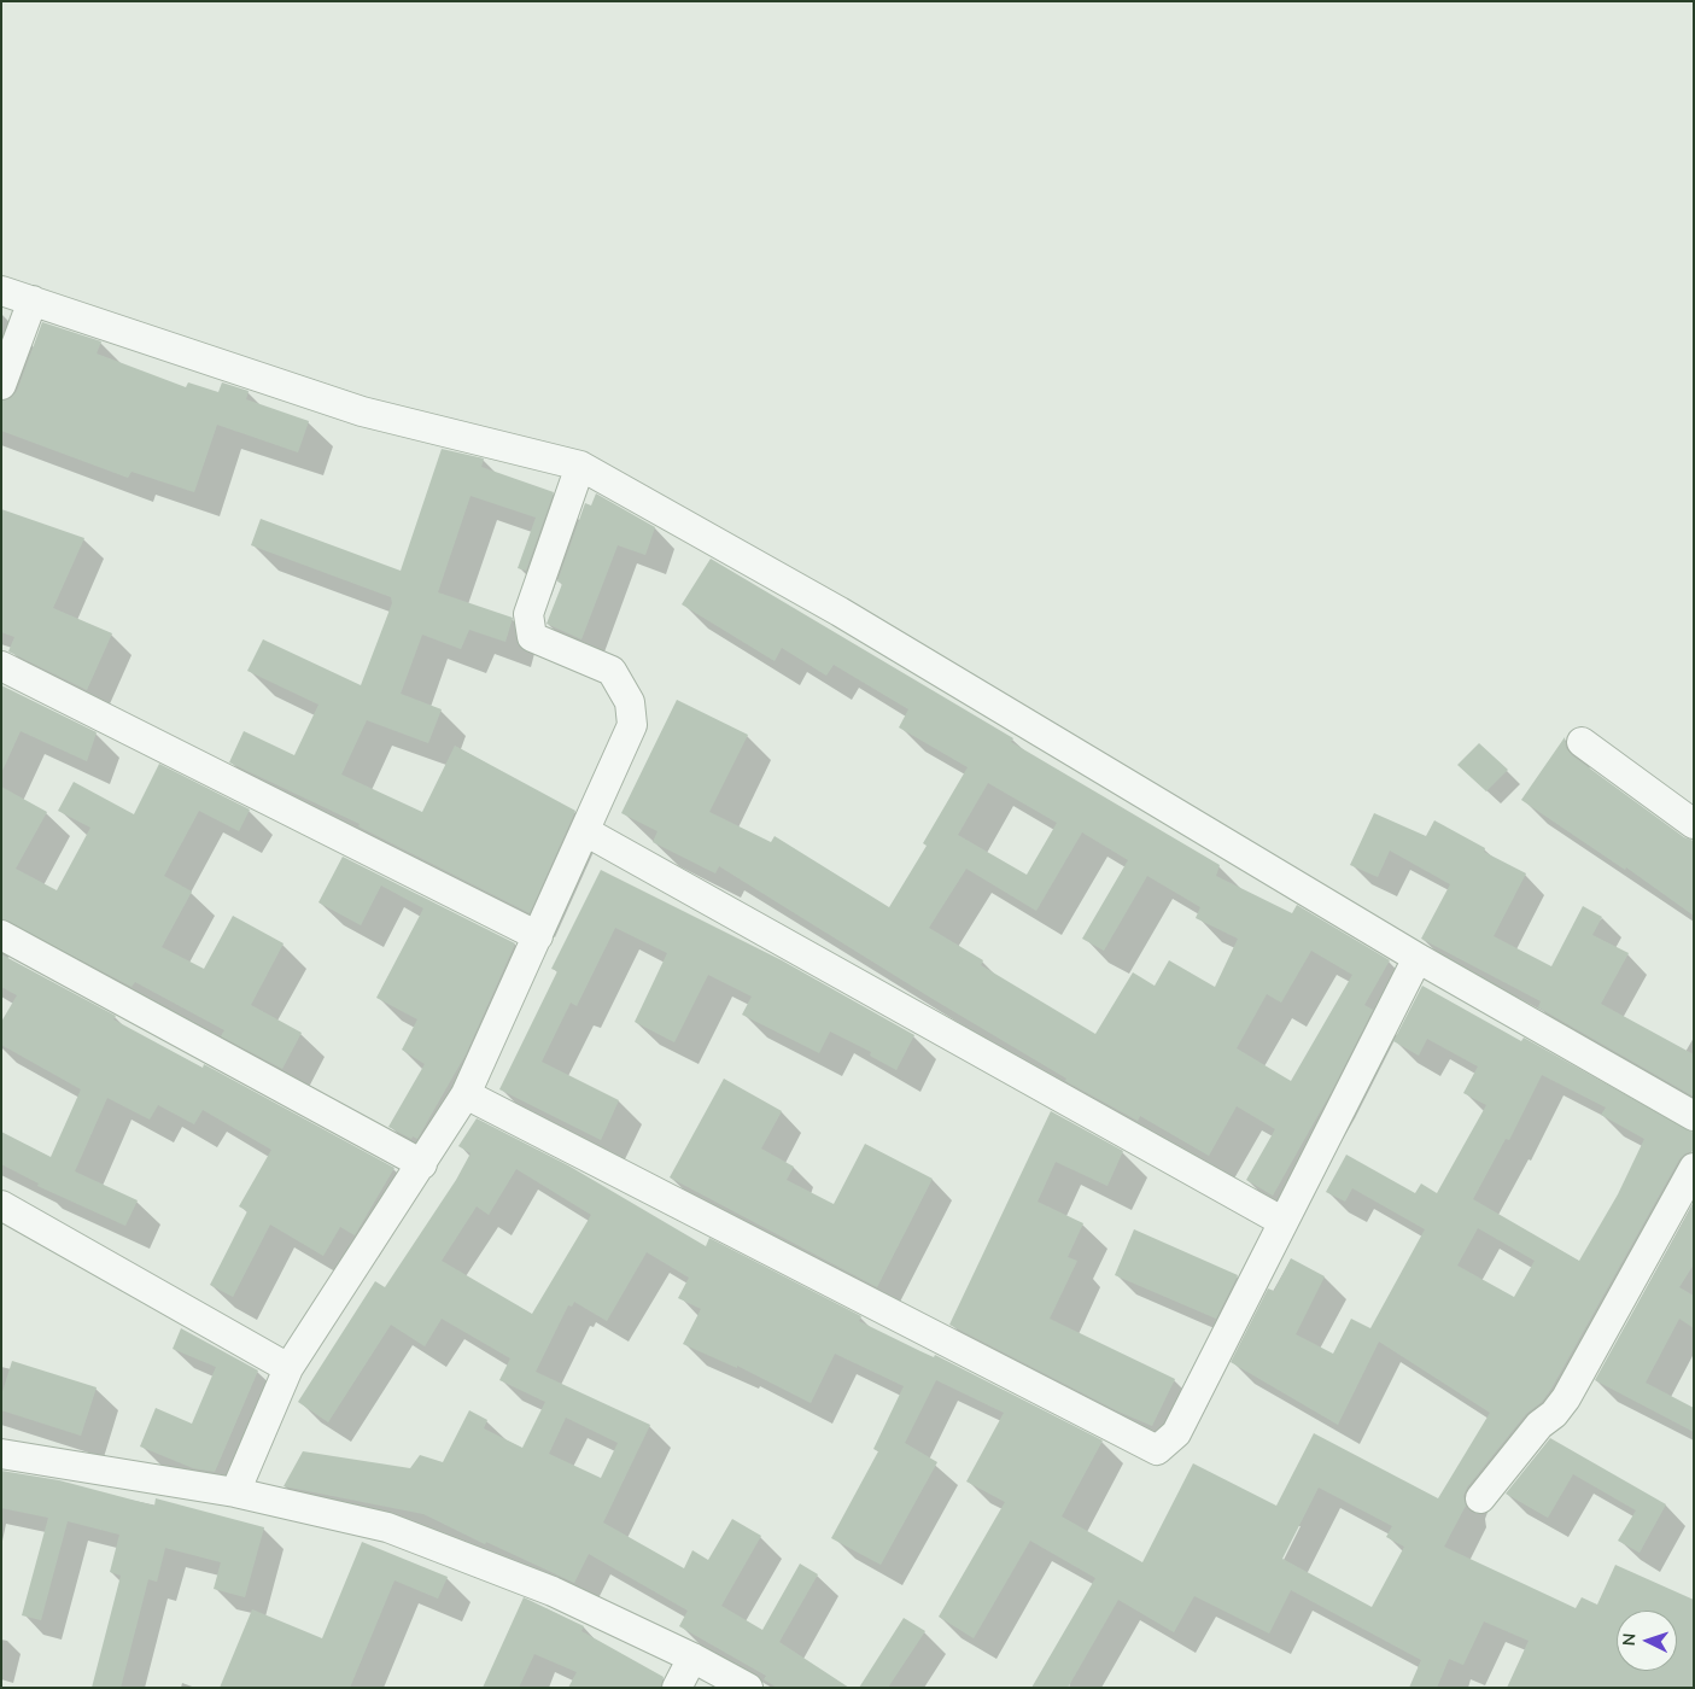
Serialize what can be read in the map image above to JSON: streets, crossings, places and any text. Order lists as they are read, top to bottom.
{
  "north": "left"
}
